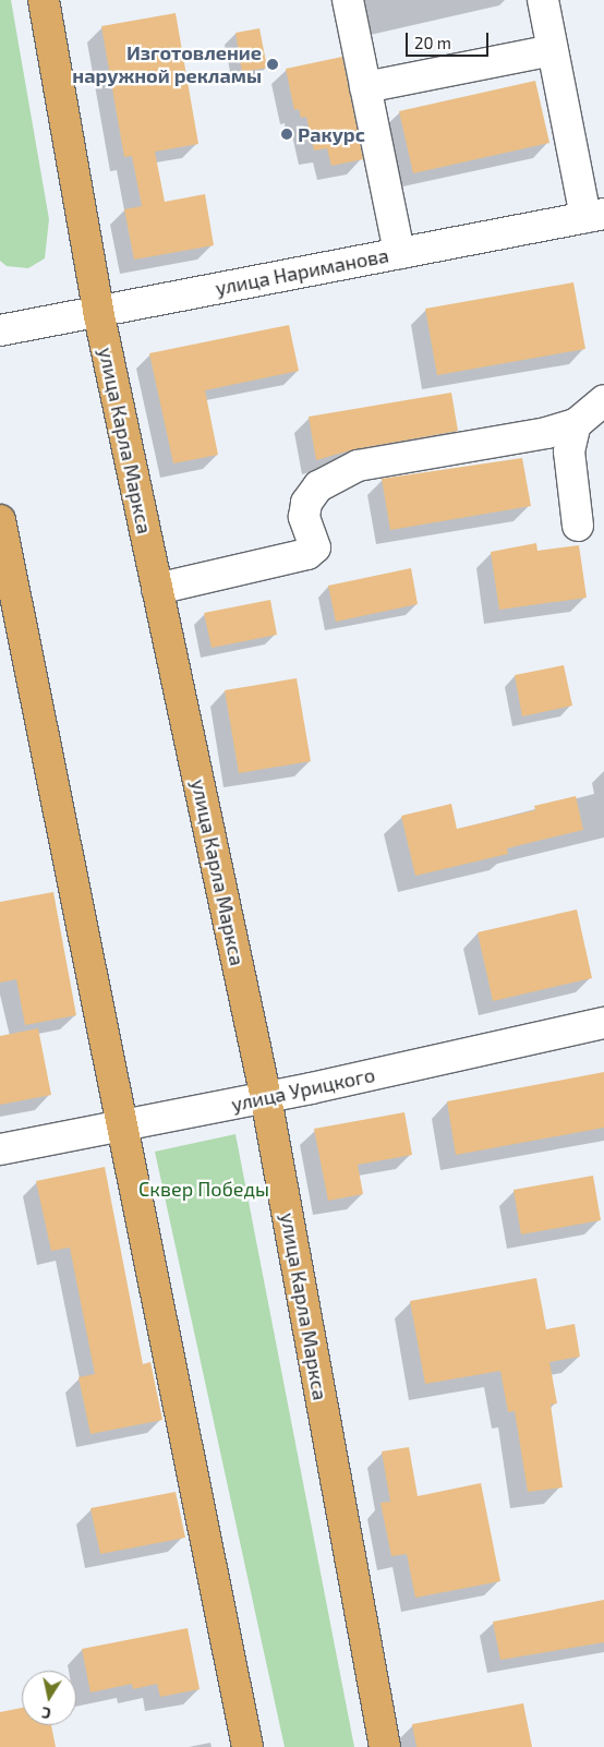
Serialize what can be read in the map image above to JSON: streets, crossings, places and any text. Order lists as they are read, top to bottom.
{
  "streets": {
    "main road": ["улица Карла Маркса"],
    "street": ["улица Нариманова", "улица Урицкого"]
  },
  "crossings": [
    ["улица Нариманова", "улица Карла Маркса"],
    ["улица Карла Маркса", "улица Урицкого"]
  ],
  "parks": ["Сквер Победы"],
  "places": ["Изготовление наружной рекламы", "Ракурс"],
  "scale_bar": "20 m",
  "north": "bottom"
}
